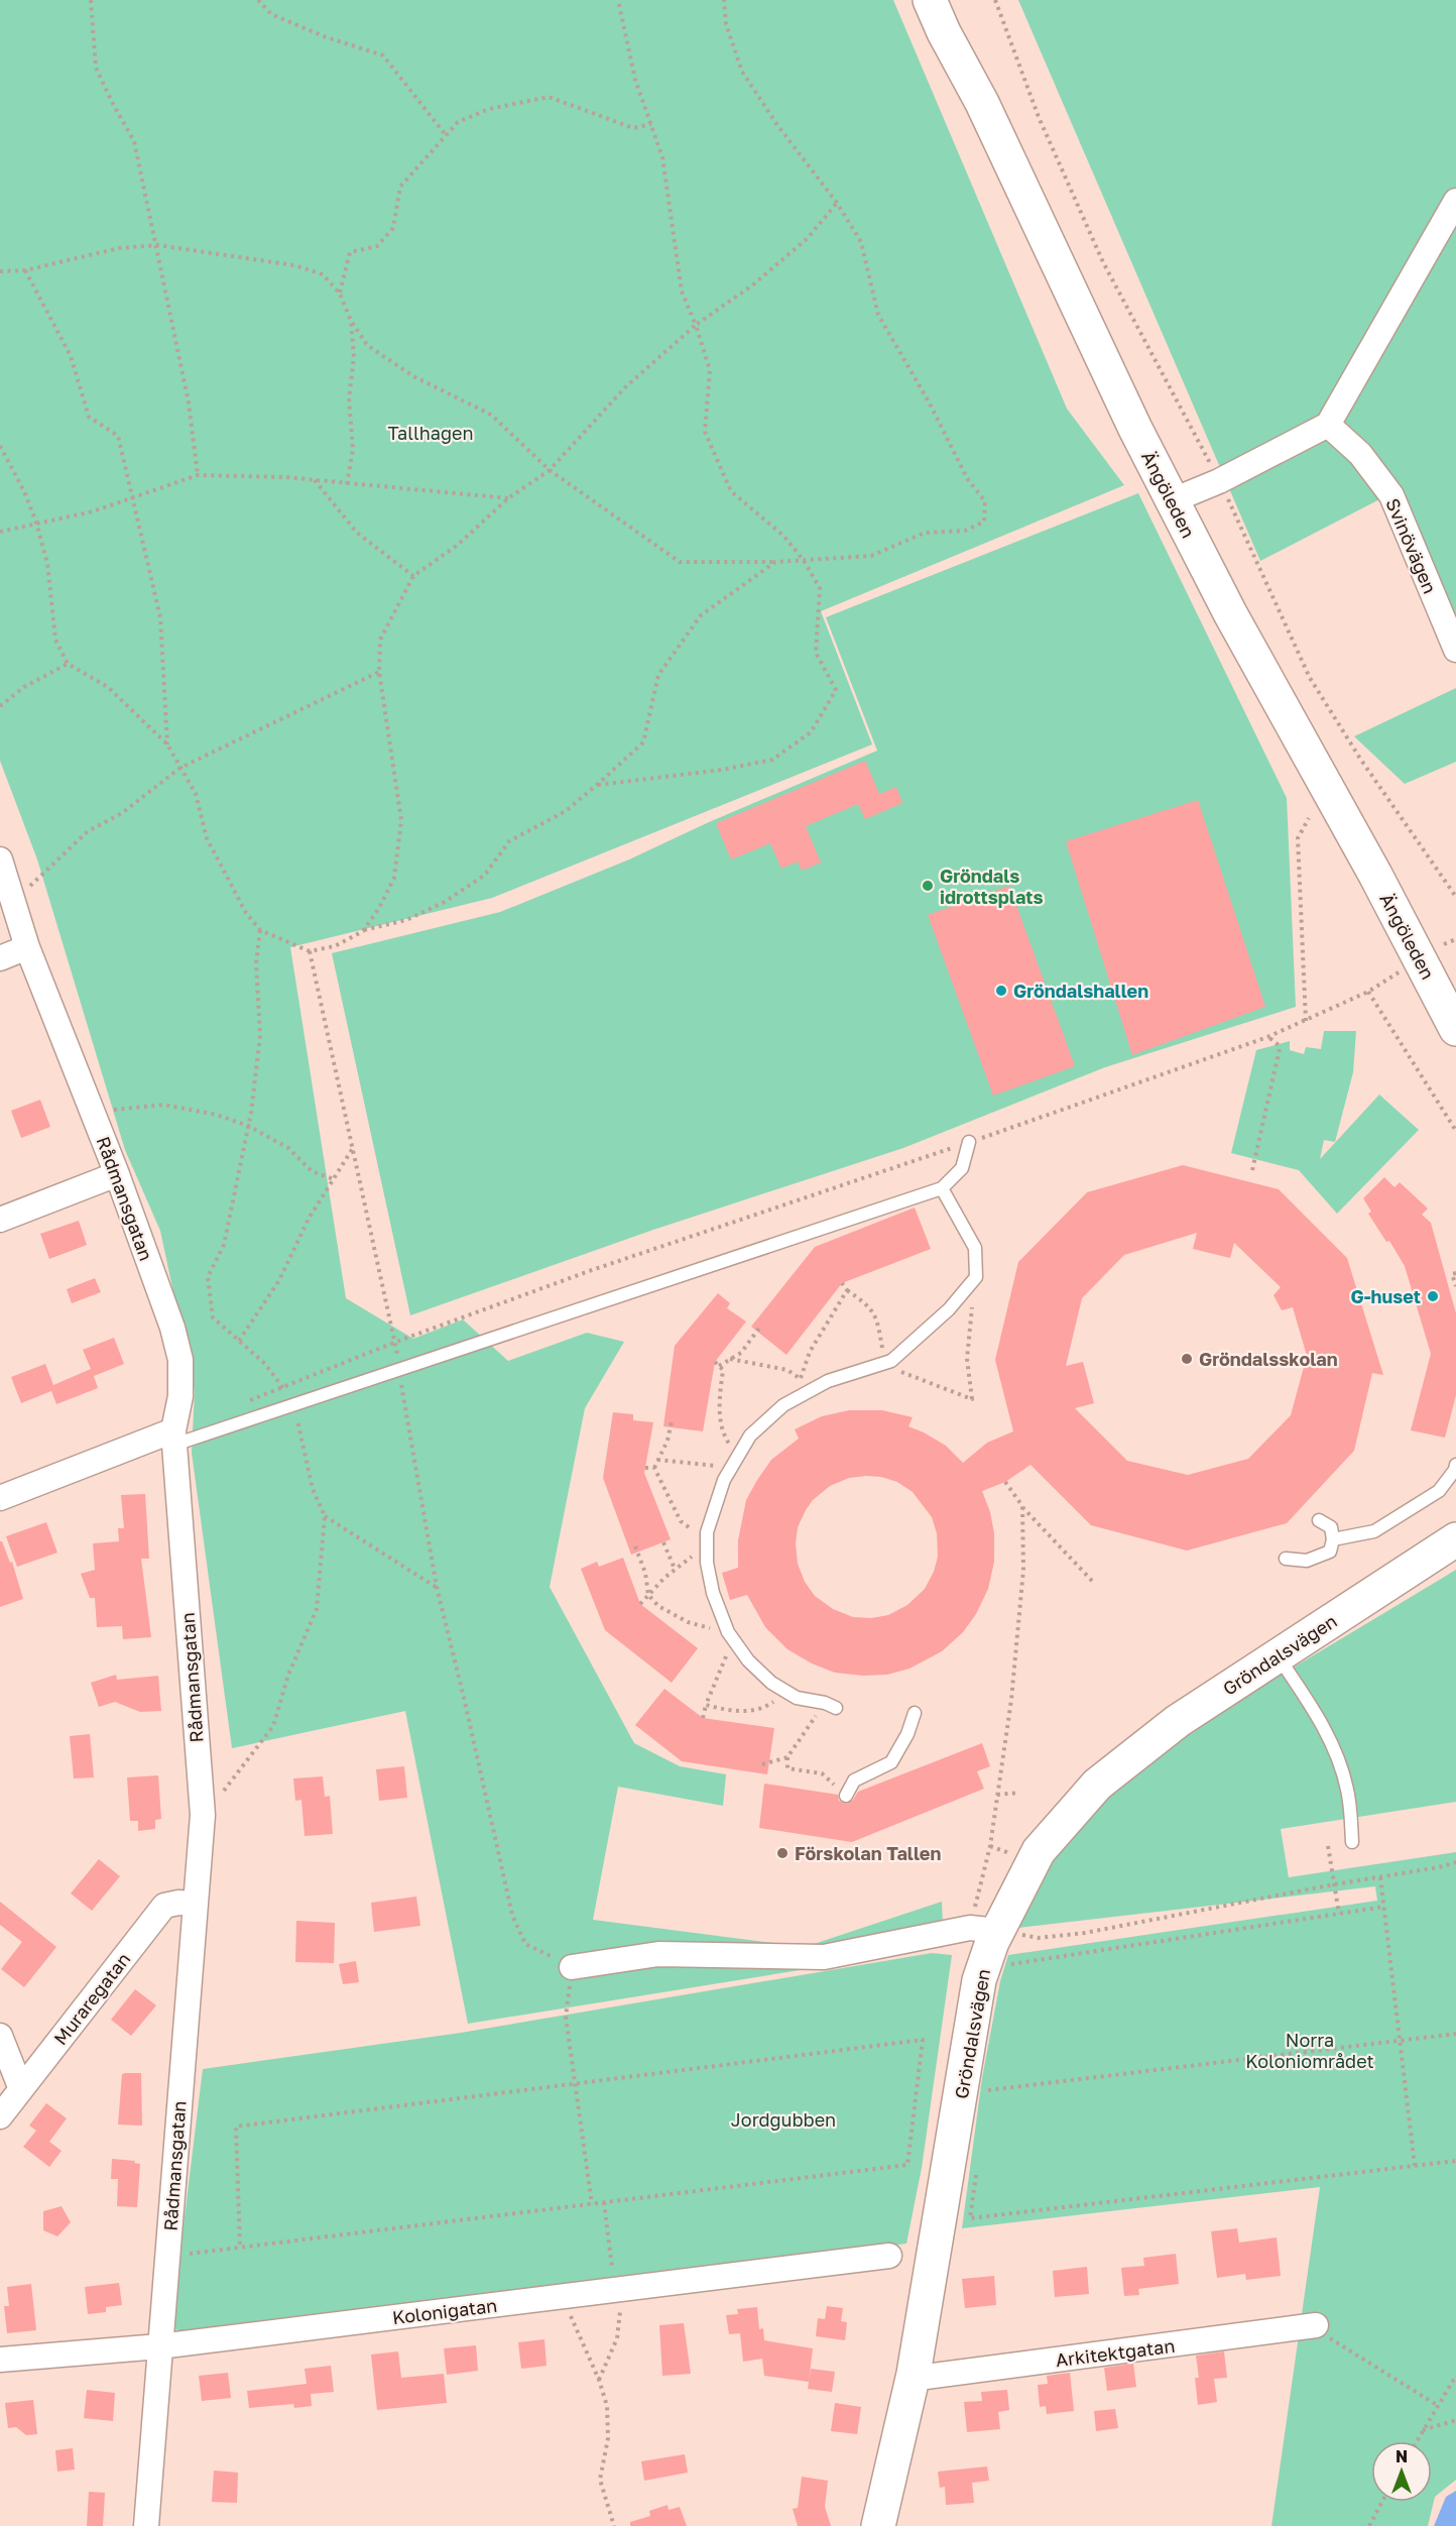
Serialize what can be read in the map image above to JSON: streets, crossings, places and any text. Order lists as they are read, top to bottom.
{
  "streets": {
    "main road": ["Ängöleden", "Gröndalsvägen"],
    "street": [
      "Svinövägen",
      "Rådmansgatan",
      "Muraregatan",
      "Kolonigatan",
      "Arkitektgatan"
    ]
  },
  "crossings": [
    ["Rådmansgatan", "Muraregatan"],
    ["Rådmansgatan", "Kolonigatan"],
    ["Gröndalsvägen", "Arkitektgatan"]
  ],
  "parks": ["Tallhagen", "Norra Koloniområdet", "Jordgubben"],
  "places": [
    "Gröndals idrottsplats",
    "Gröndalshallen",
    "G-huset",
    "Gröndalsskolan",
    "Förskolan Tallen"
  ],
  "north": "top"
}
